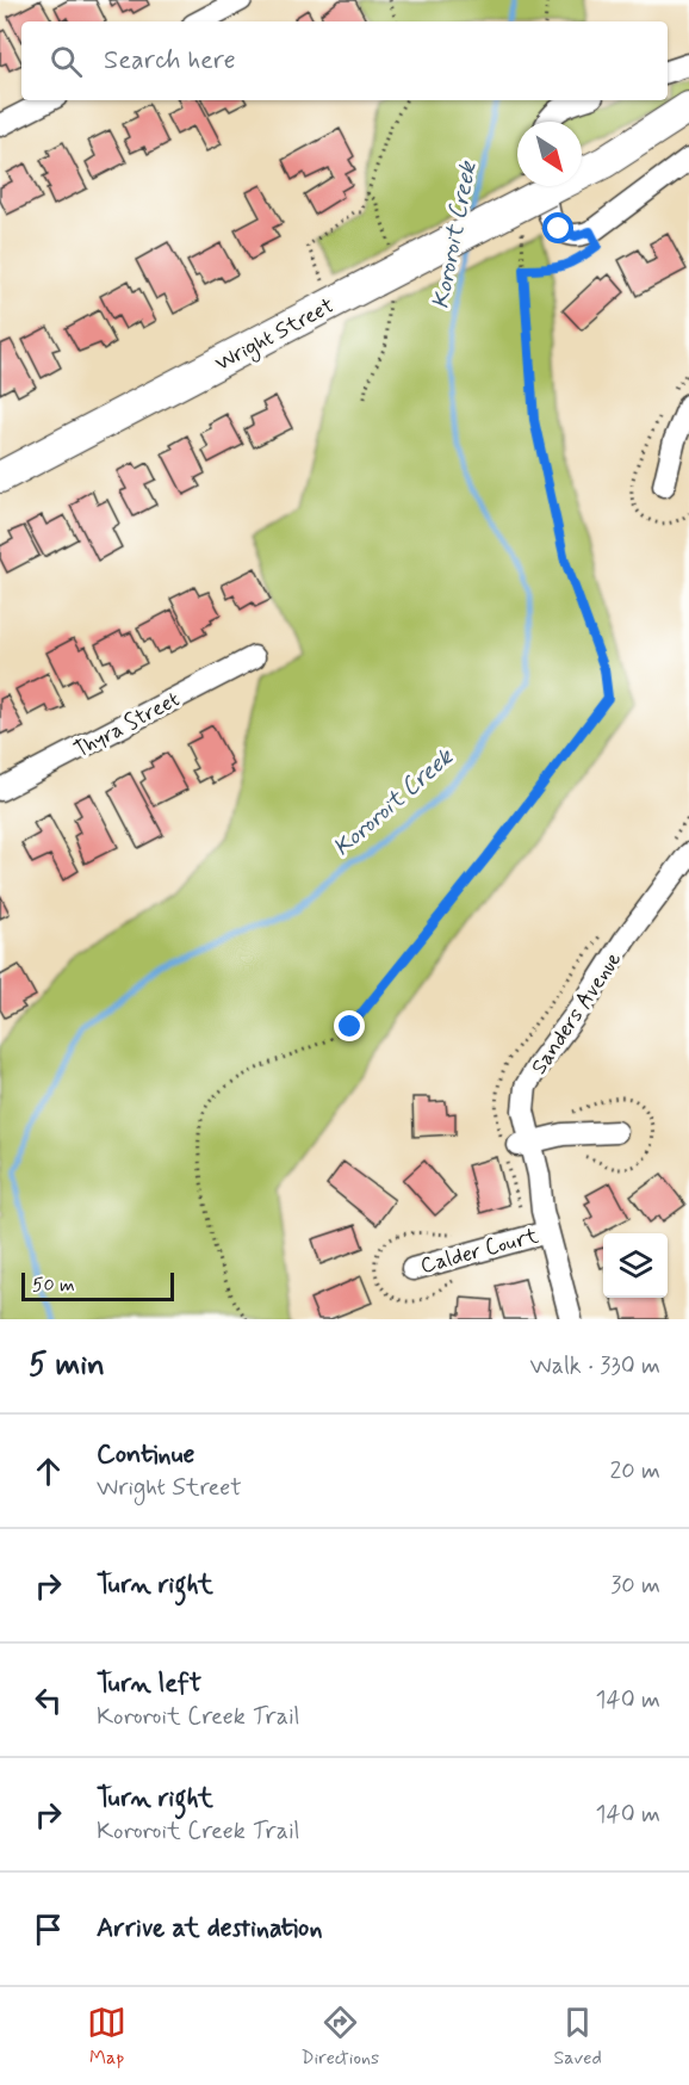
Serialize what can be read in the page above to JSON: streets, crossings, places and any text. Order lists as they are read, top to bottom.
{
  "streets": {
    "street": [
      "Wright Street",
      "Thyra Street",
      "Sanders Avenue",
      "Calder Court"
    ]
  },
  "crossings": [
    ["Sanders Avenue", "Calder Court"]
  ],
  "water": ["Kororoit Creek"],
  "scale_bar": "50 m",
  "north": "bottom right",
  "page": {
    "search": "Search here",
    "scale": "50 m",
    "heading": ["5 min", "Walk · 330 m"],
    "list": [
      ["Continue", "Wright Street", "20 m"],
      ["Turn right", "30 m"],
      ["Turn left", "Kororoit Creek Trail", "140 m"],
      ["Turn right", "Kororoit Creek Trail", "140 m"],
      "Arrive at destination"
    ],
    "nav": ["Map", "Directions", "Saved"]
  }
}
